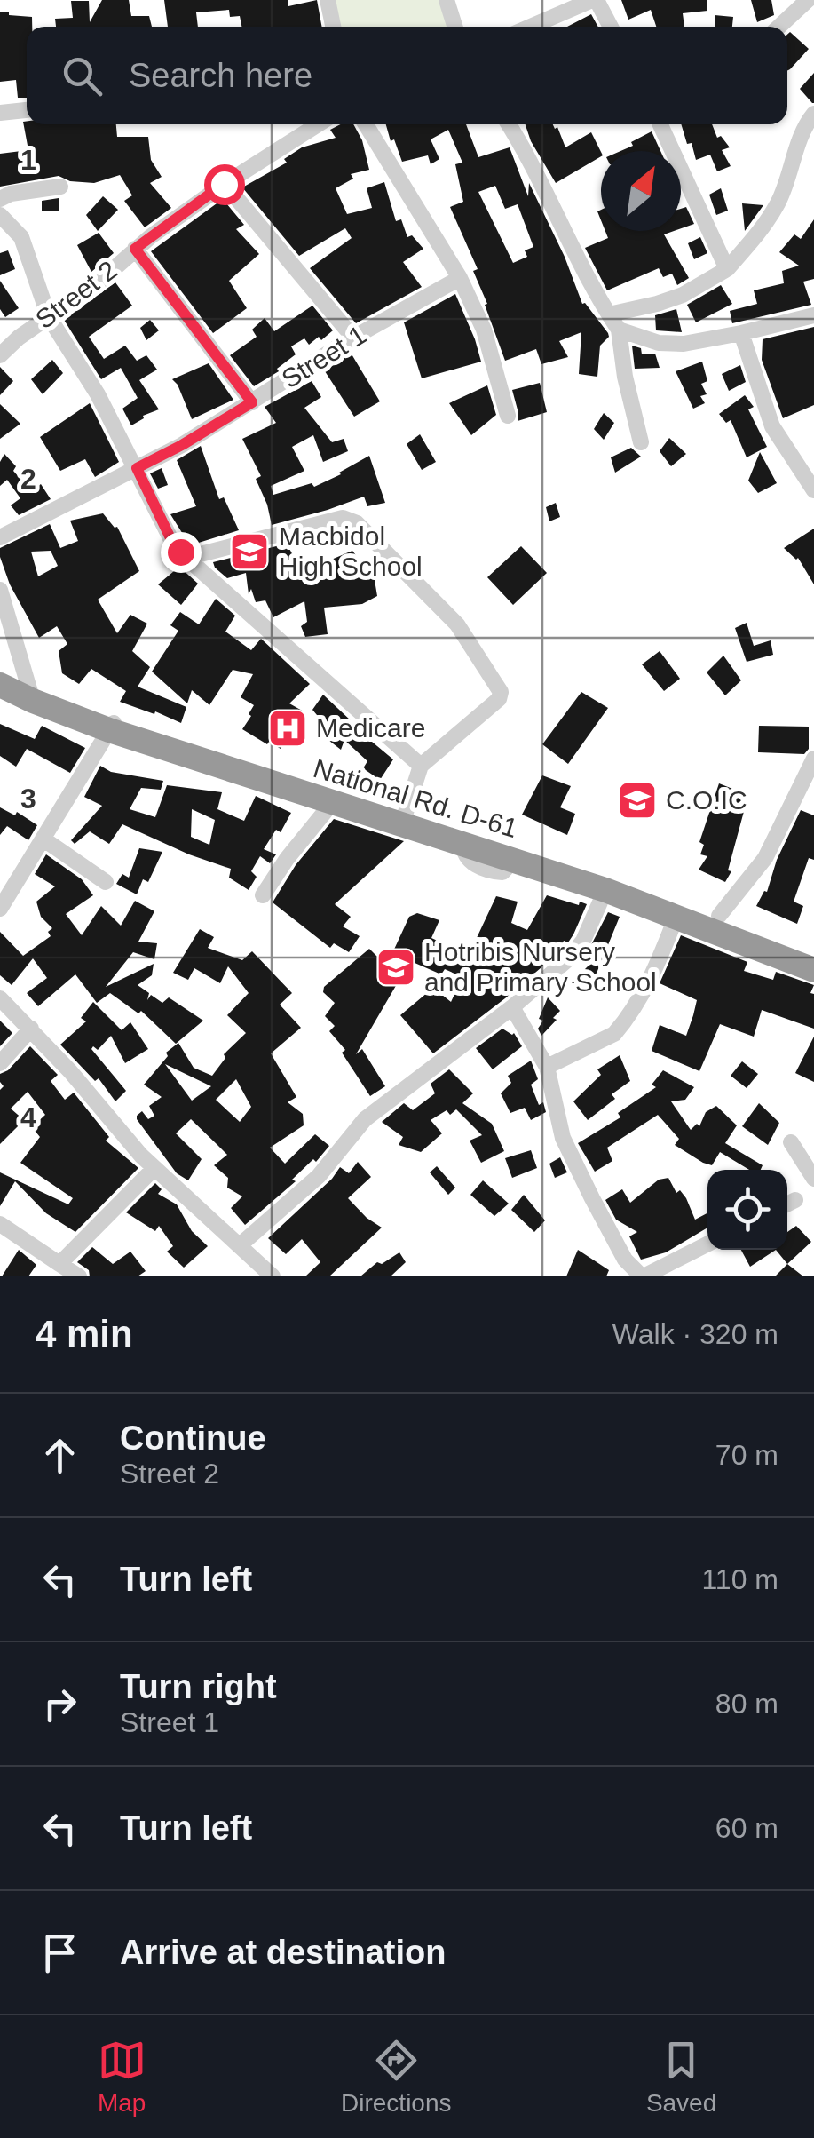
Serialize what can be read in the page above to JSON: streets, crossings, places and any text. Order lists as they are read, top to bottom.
{
  "streets": {
    "highway": ["National Rd. D-61"],
    "street": ["Street 2", "Street 1"]
  },
  "places": {
    "school or university": ["Macbidol High School", "C.O.IC", "Hotribis Nursery and Primary School"],
    "hospital": ["Medicare"]
  },
  "north": "top right",
  "page": {
    "search": "Search here",
    "heading": ["4 min", "Walk · 320 m"],
    "list": [
      ["Continue", "Street 2", "70 m"],
      ["Turn left", "110 m"],
      ["Turn right", "Street 1", "80 m"],
      ["Turn left", "60 m"],
      "Arrive at destination"
    ],
    "nav": ["Map", "Directions", "Saved"]
  },
  "grid": {
    "rows": [
      "1",
      "2",
      "3",
      "4"
    ]
  }
}
